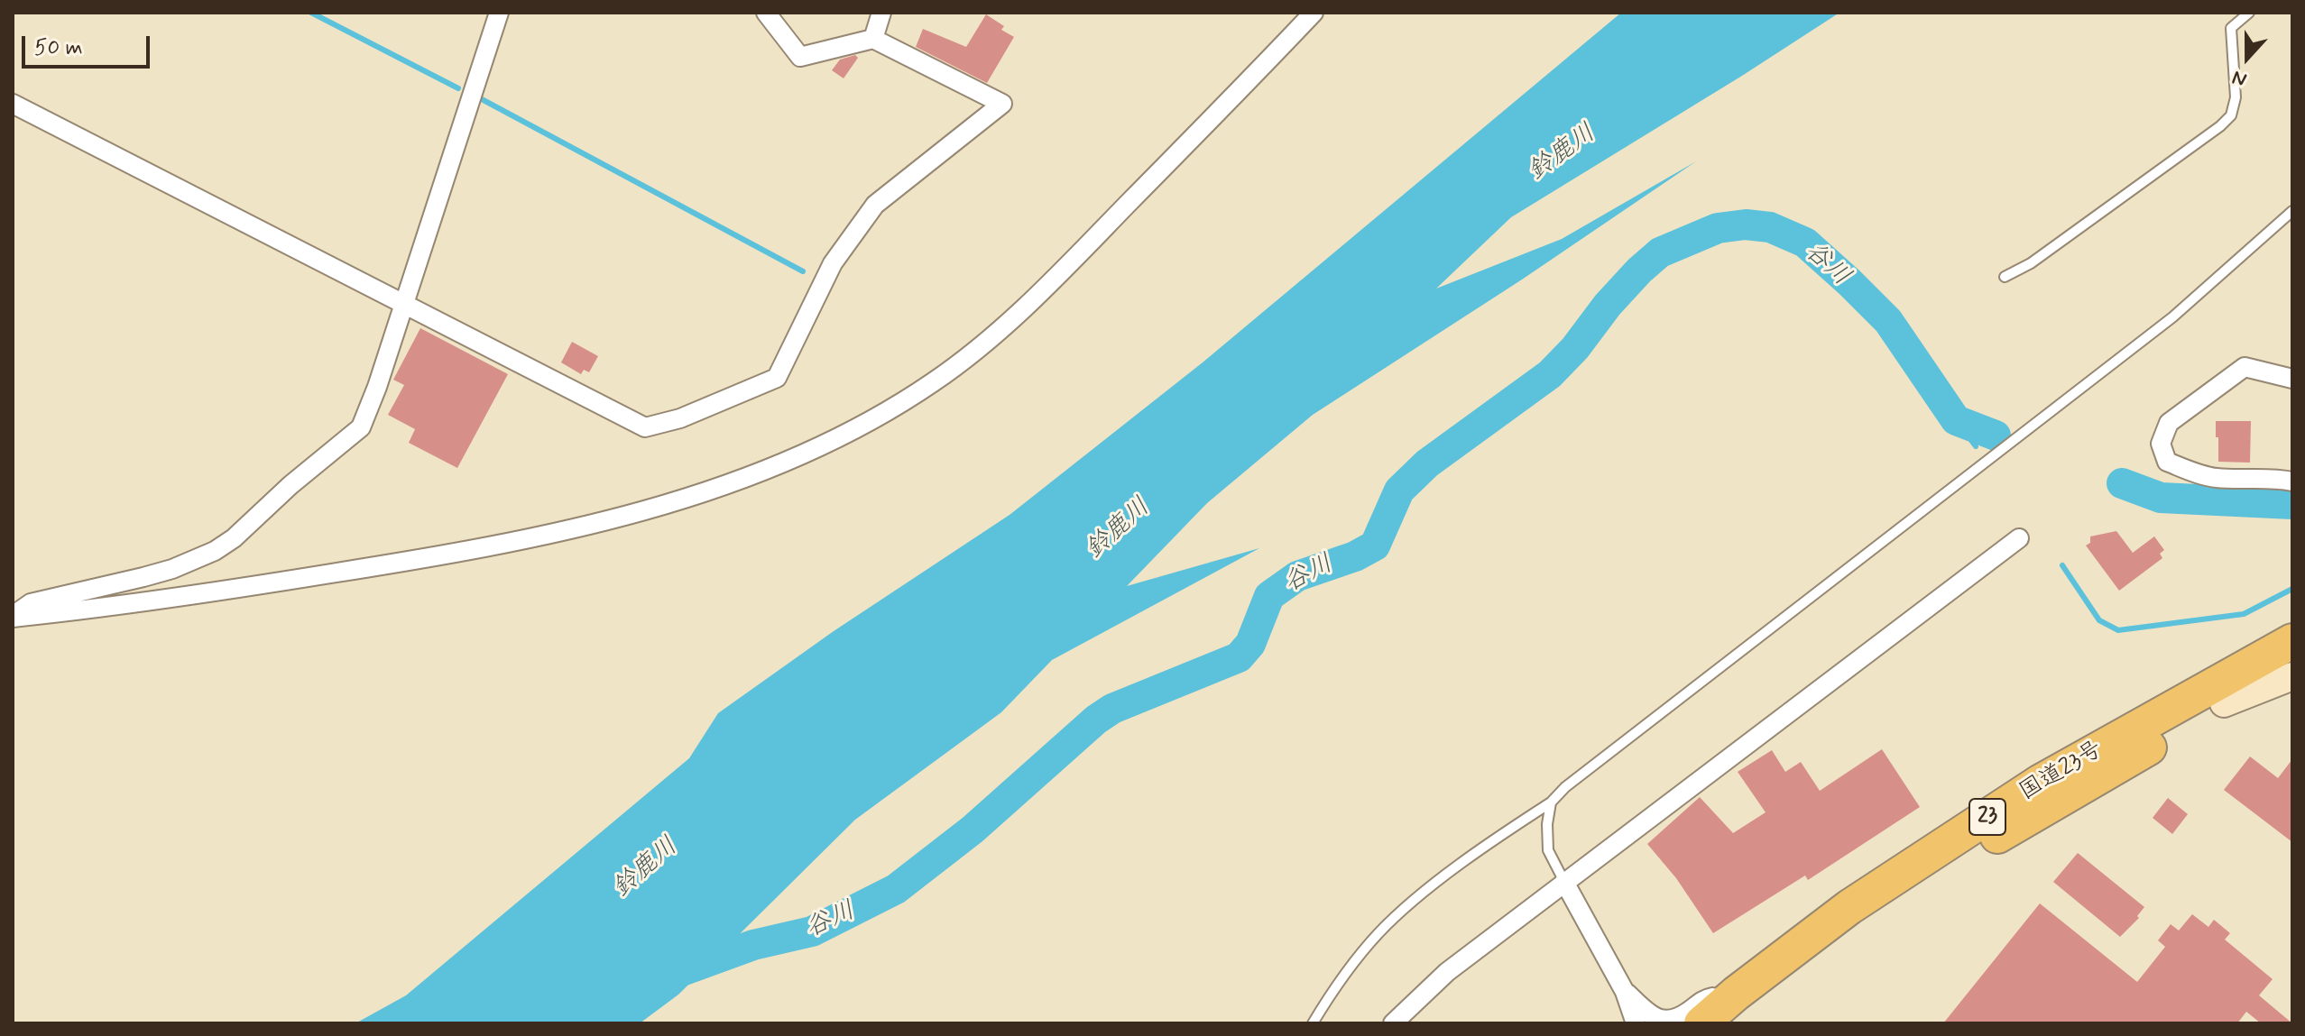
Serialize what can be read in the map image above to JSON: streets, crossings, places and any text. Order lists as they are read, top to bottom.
{
  "streets": {
    "highway": ["国道23号", "23"]
  },
  "water": ["鈴鹿川", "谷川"],
  "scale_bar": "50 m",
  "north": "bottom"
}
